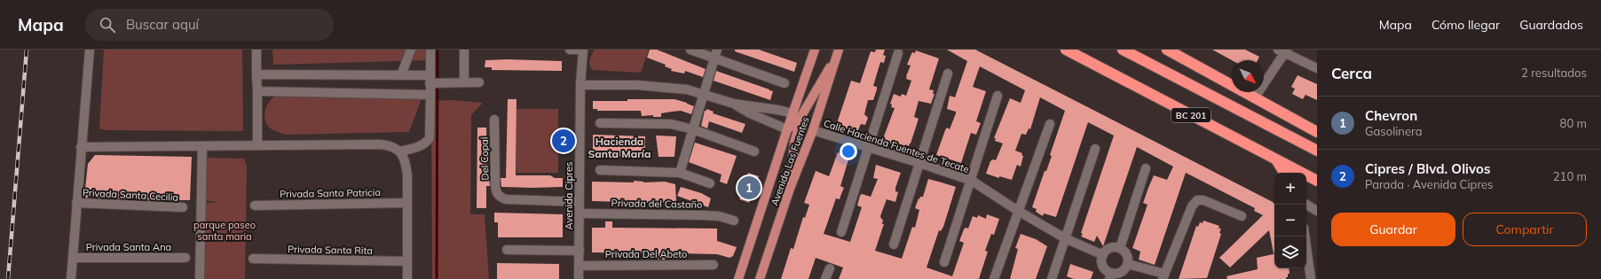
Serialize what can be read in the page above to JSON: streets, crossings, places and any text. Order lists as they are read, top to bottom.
{
  "streets": {
    "highway": ["BC 201"],
    "main road": ["Avenida Las Fuentes"],
    "street": [
      "Calle Hacienda Fuentes de Tecate",
      "Del Copal",
      "Privada Santa Patricia",
      "Privada Santa Cecilia",
      "Avenida Cipres",
      "Privada del Castaño",
      "Privada Santa Ana",
      "Privada Santa Rita",
      "Privada Del Abeto"
    ]
  },
  "crossings": [
    ["Calle Hacienda Fuentes de Tecate", "Avenida Las Fuentes"],
    ["Del Copal", "Avenida Cipres"],
    ["Avenida Cipres", "Privada del Castaño"],
    ["Avenida Cipres", "Privada Del Abeto"]
  ],
  "districts": ["Hacienda Santa María"],
  "parks": ["parque paseo santa maria"],
  "north": "bottom right",
  "page": {
    "header": "Mapa",
    "search": "Buscar aquí",
    "nav": ["Mapa", "Cómo llegar", "Guardados"],
    "heading": ["Cerca", "2 resultados"],
    "list": [
      {
        "mark": "1",
        "name": "Chevron",
        "note": "Gasolinera",
        "value": "80 m"
      },
      {
        "mark": "2",
        "name": "Cipres / Blvd. Olivos",
        "note": "Parada · Avenida Cipres",
        "value": "210 m"
      }
    ],
    "pins": ["2", "1"],
    "map_buttons": ["+", "−"],
    "buttons": ["Guardar", "Compartir"]
  }
}
